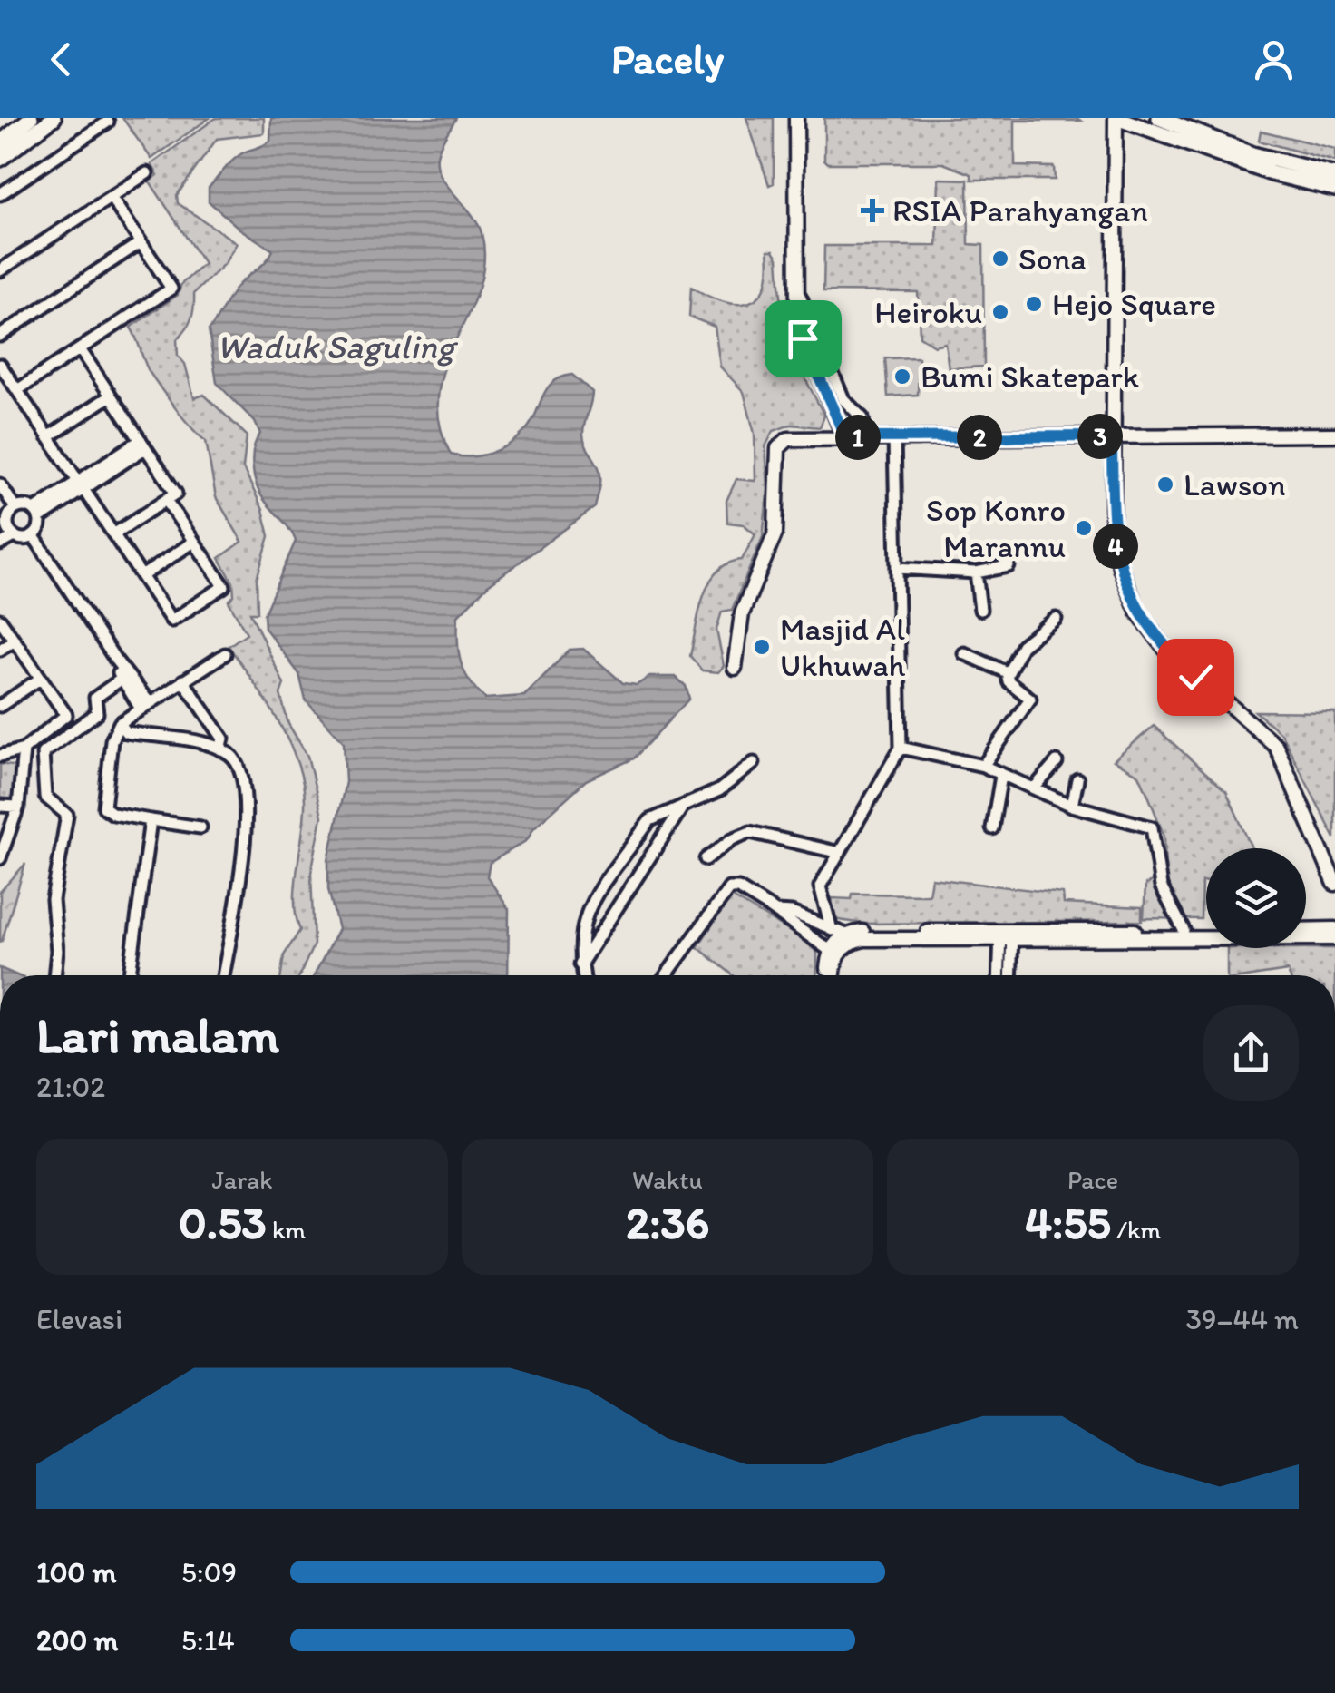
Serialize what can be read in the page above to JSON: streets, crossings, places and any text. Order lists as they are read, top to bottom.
{
  "water": ["Waduk Saguling"],
  "places": {
    "health": ["RSIA Parahyangan"],
    "other": [
      "Sona",
      "Hejo Square",
      "Heiroku",
      "Bumi Skatepark",
      "Lawson",
      "Sop Konro Marannu",
      "Masjid Al Ukhuwah"
    ]
  },
  "page": {
    "header": "Pacely",
    "pins": [
      "3",
      "1",
      "2",
      "4"
    ],
    "heading": ["Lari malam", "21:02"],
    "stats": [
      ["Jarak", "0.53 km"],
      ["Waktu", "2:36"],
      ["Pace", "4:55 /km"]
    ],
    "chart": ["Elevasi", "39–44 m"],
    "list": [
      {
        "name": "100 m",
        "note": "5:09"
      },
      {
        "name": "200 m",
        "note": "5:14"
      }
    ]
  }
}
